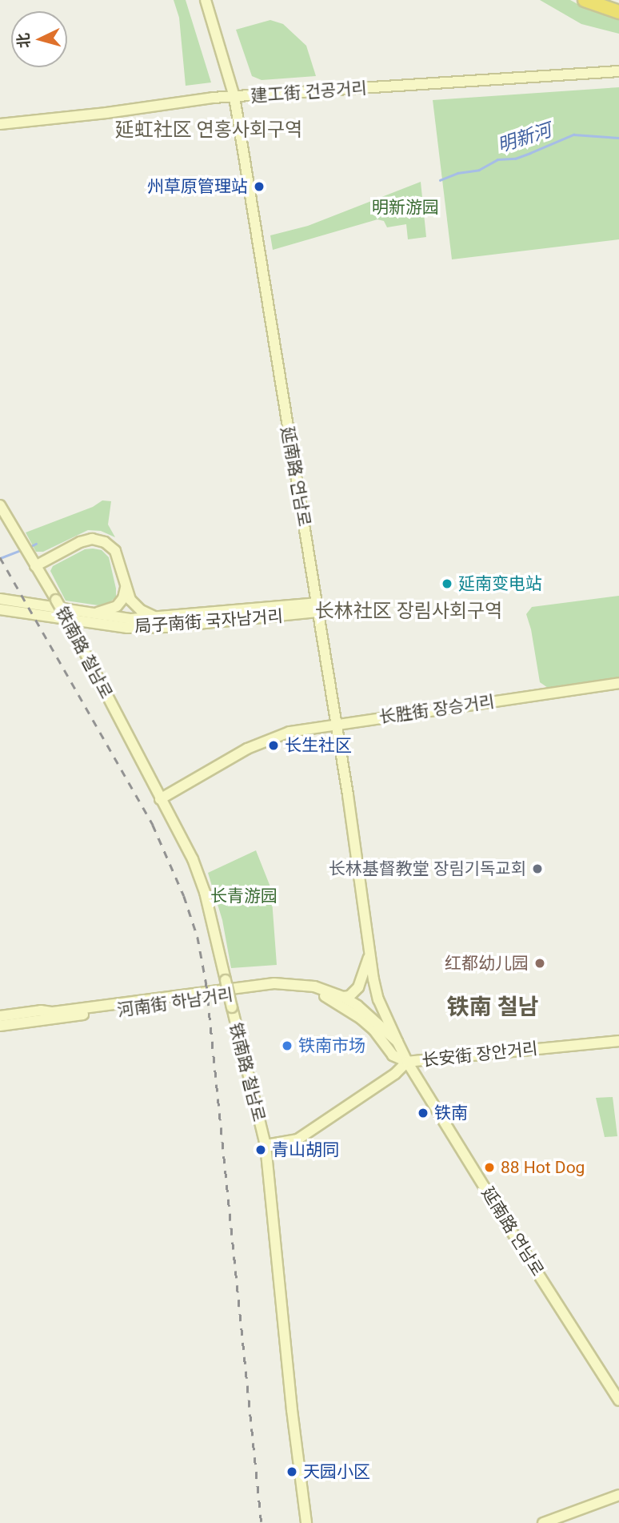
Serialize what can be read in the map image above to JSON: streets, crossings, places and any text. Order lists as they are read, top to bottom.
{
  "streets": {
    "main road": [
      "建工街 건공거리",
      "延南路 연남로",
      "局子南街 국자남거리",
      "铁南路 철남로",
      "长胜街 장승거리",
      "河南街 하남거리",
      "长安街 장안거리"
    ]
  },
  "crossings": [
    ["建工街 건공거리", "延南路 연남로"],
    ["延南路 연남로", "局子南街 국자남거리"],
    ["延南路 연남로", "长胜街 장승거리"],
    ["延南路 연남로", "河南街 하남거리"],
    ["延南路 연남로", "长安街 장안거리"],
    ["铁南路 철남로", "长胜街 장승거리"],
    ["铁南路 철남로", "长安街 장안거리"]
  ],
  "districts": ["延虹社区 연홍사회구역", "长林社区 장림사회구역", "铁南 철남"],
  "water": ["明新河"],
  "parks": ["明新游园", "长青游园"],
  "places": [
    "州草原管理站",
    "延南变电站",
    "长生社区",
    "长林基督教堂 장림기독교회",
    "红都幼儿园",
    "铁南市场",
    "铁南",
    "青山胡同",
    "88 Hot Dog",
    "天园小区"
  ],
  "north": "left"
}
